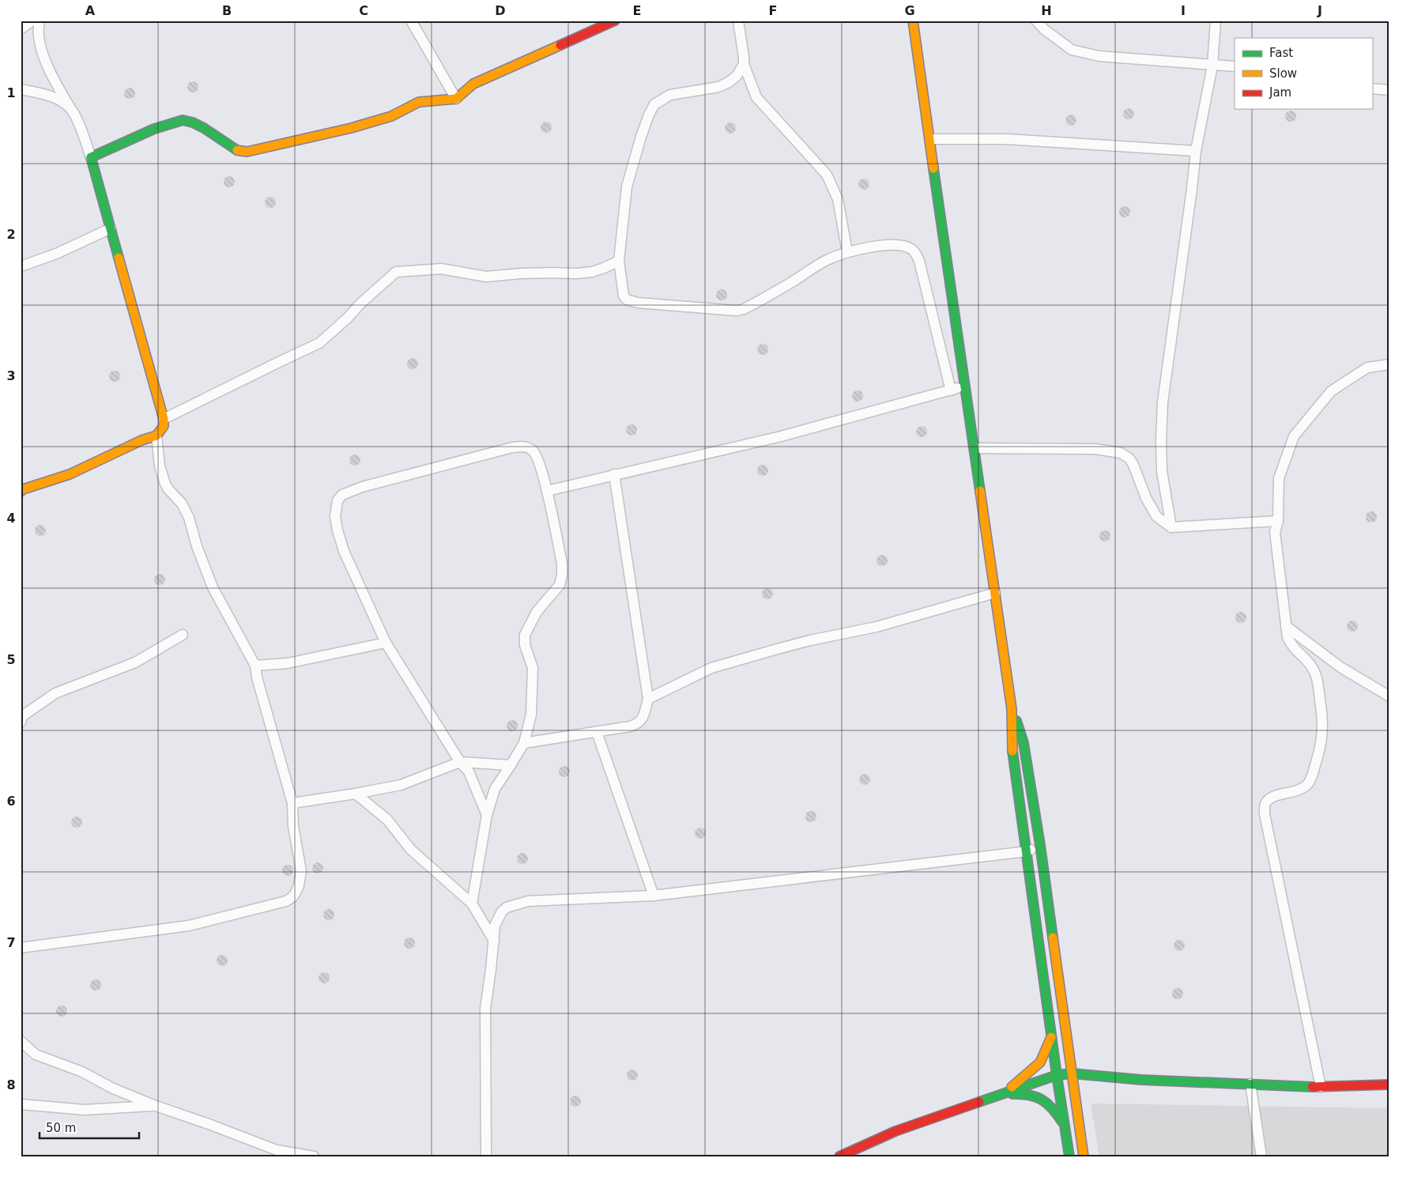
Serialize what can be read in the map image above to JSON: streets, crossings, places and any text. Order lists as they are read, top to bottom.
{
  "legend": ["Fast", "Slow", "Jam"],
  "scale_bar": "50 m",
  "grid": {
    "columns": [
      "A",
      "B",
      "C",
      "D",
      "E",
      "F",
      "G",
      "H",
      "I",
      "J"
    ],
    "rows": [
      "1",
      "2",
      "3",
      "4",
      "5",
      "6",
      "7",
      "8"
    ]
  }
}
